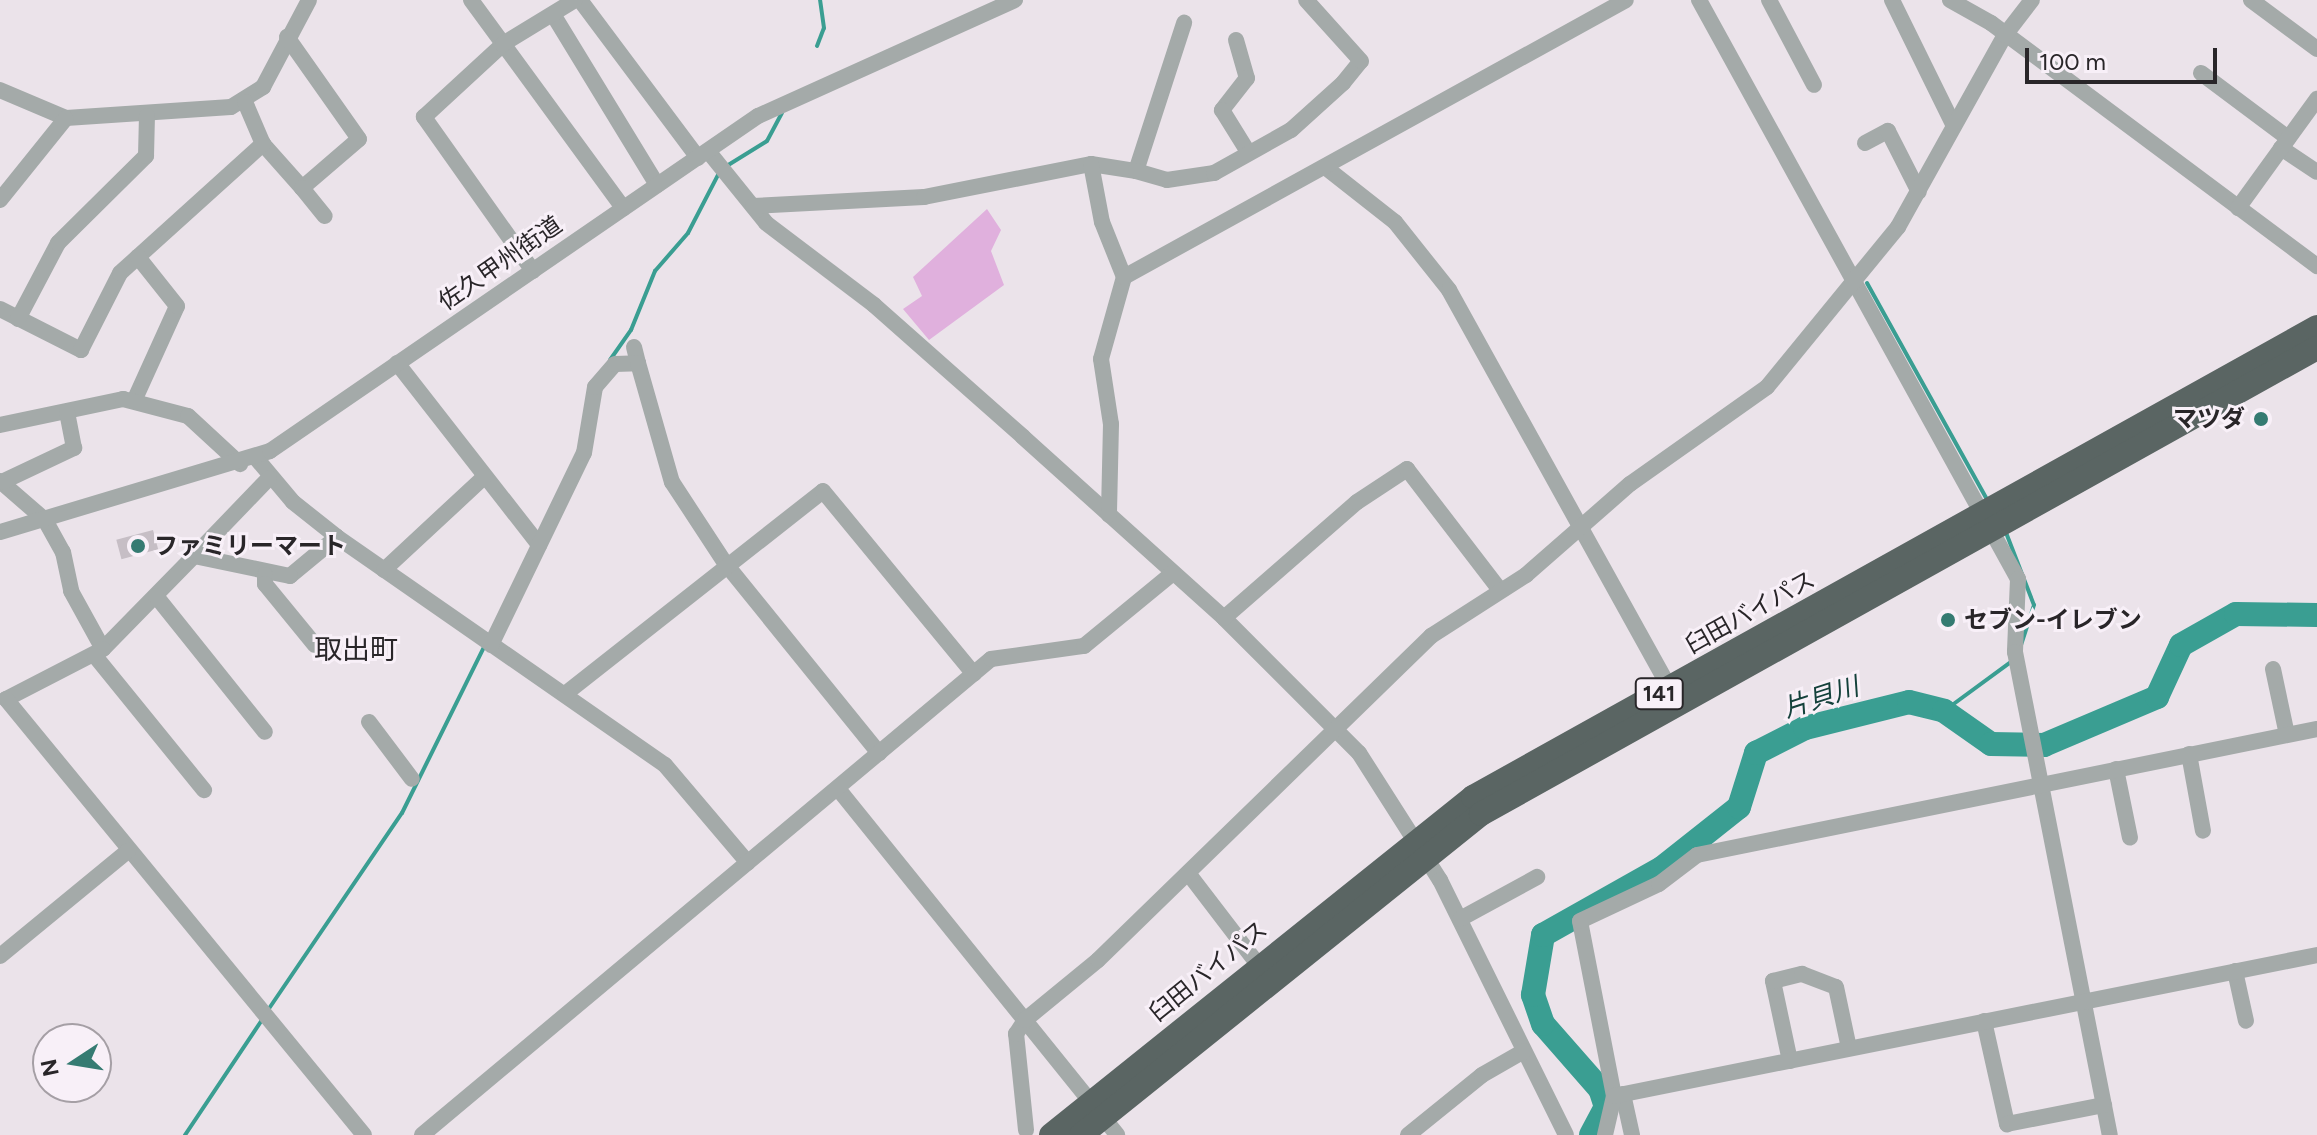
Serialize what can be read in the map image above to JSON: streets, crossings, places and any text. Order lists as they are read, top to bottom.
{
  "streets": {
    "highway": ["臼田バイパス", "141"],
    "street": ["佐久甲州街道"]
  },
  "districts": ["取出町"],
  "water": ["片貝川"],
  "places": ["マツダ", "ファミリーマート", "セブン-イレブン"],
  "scale_bar": "100 m",
  "north": "left"
}
